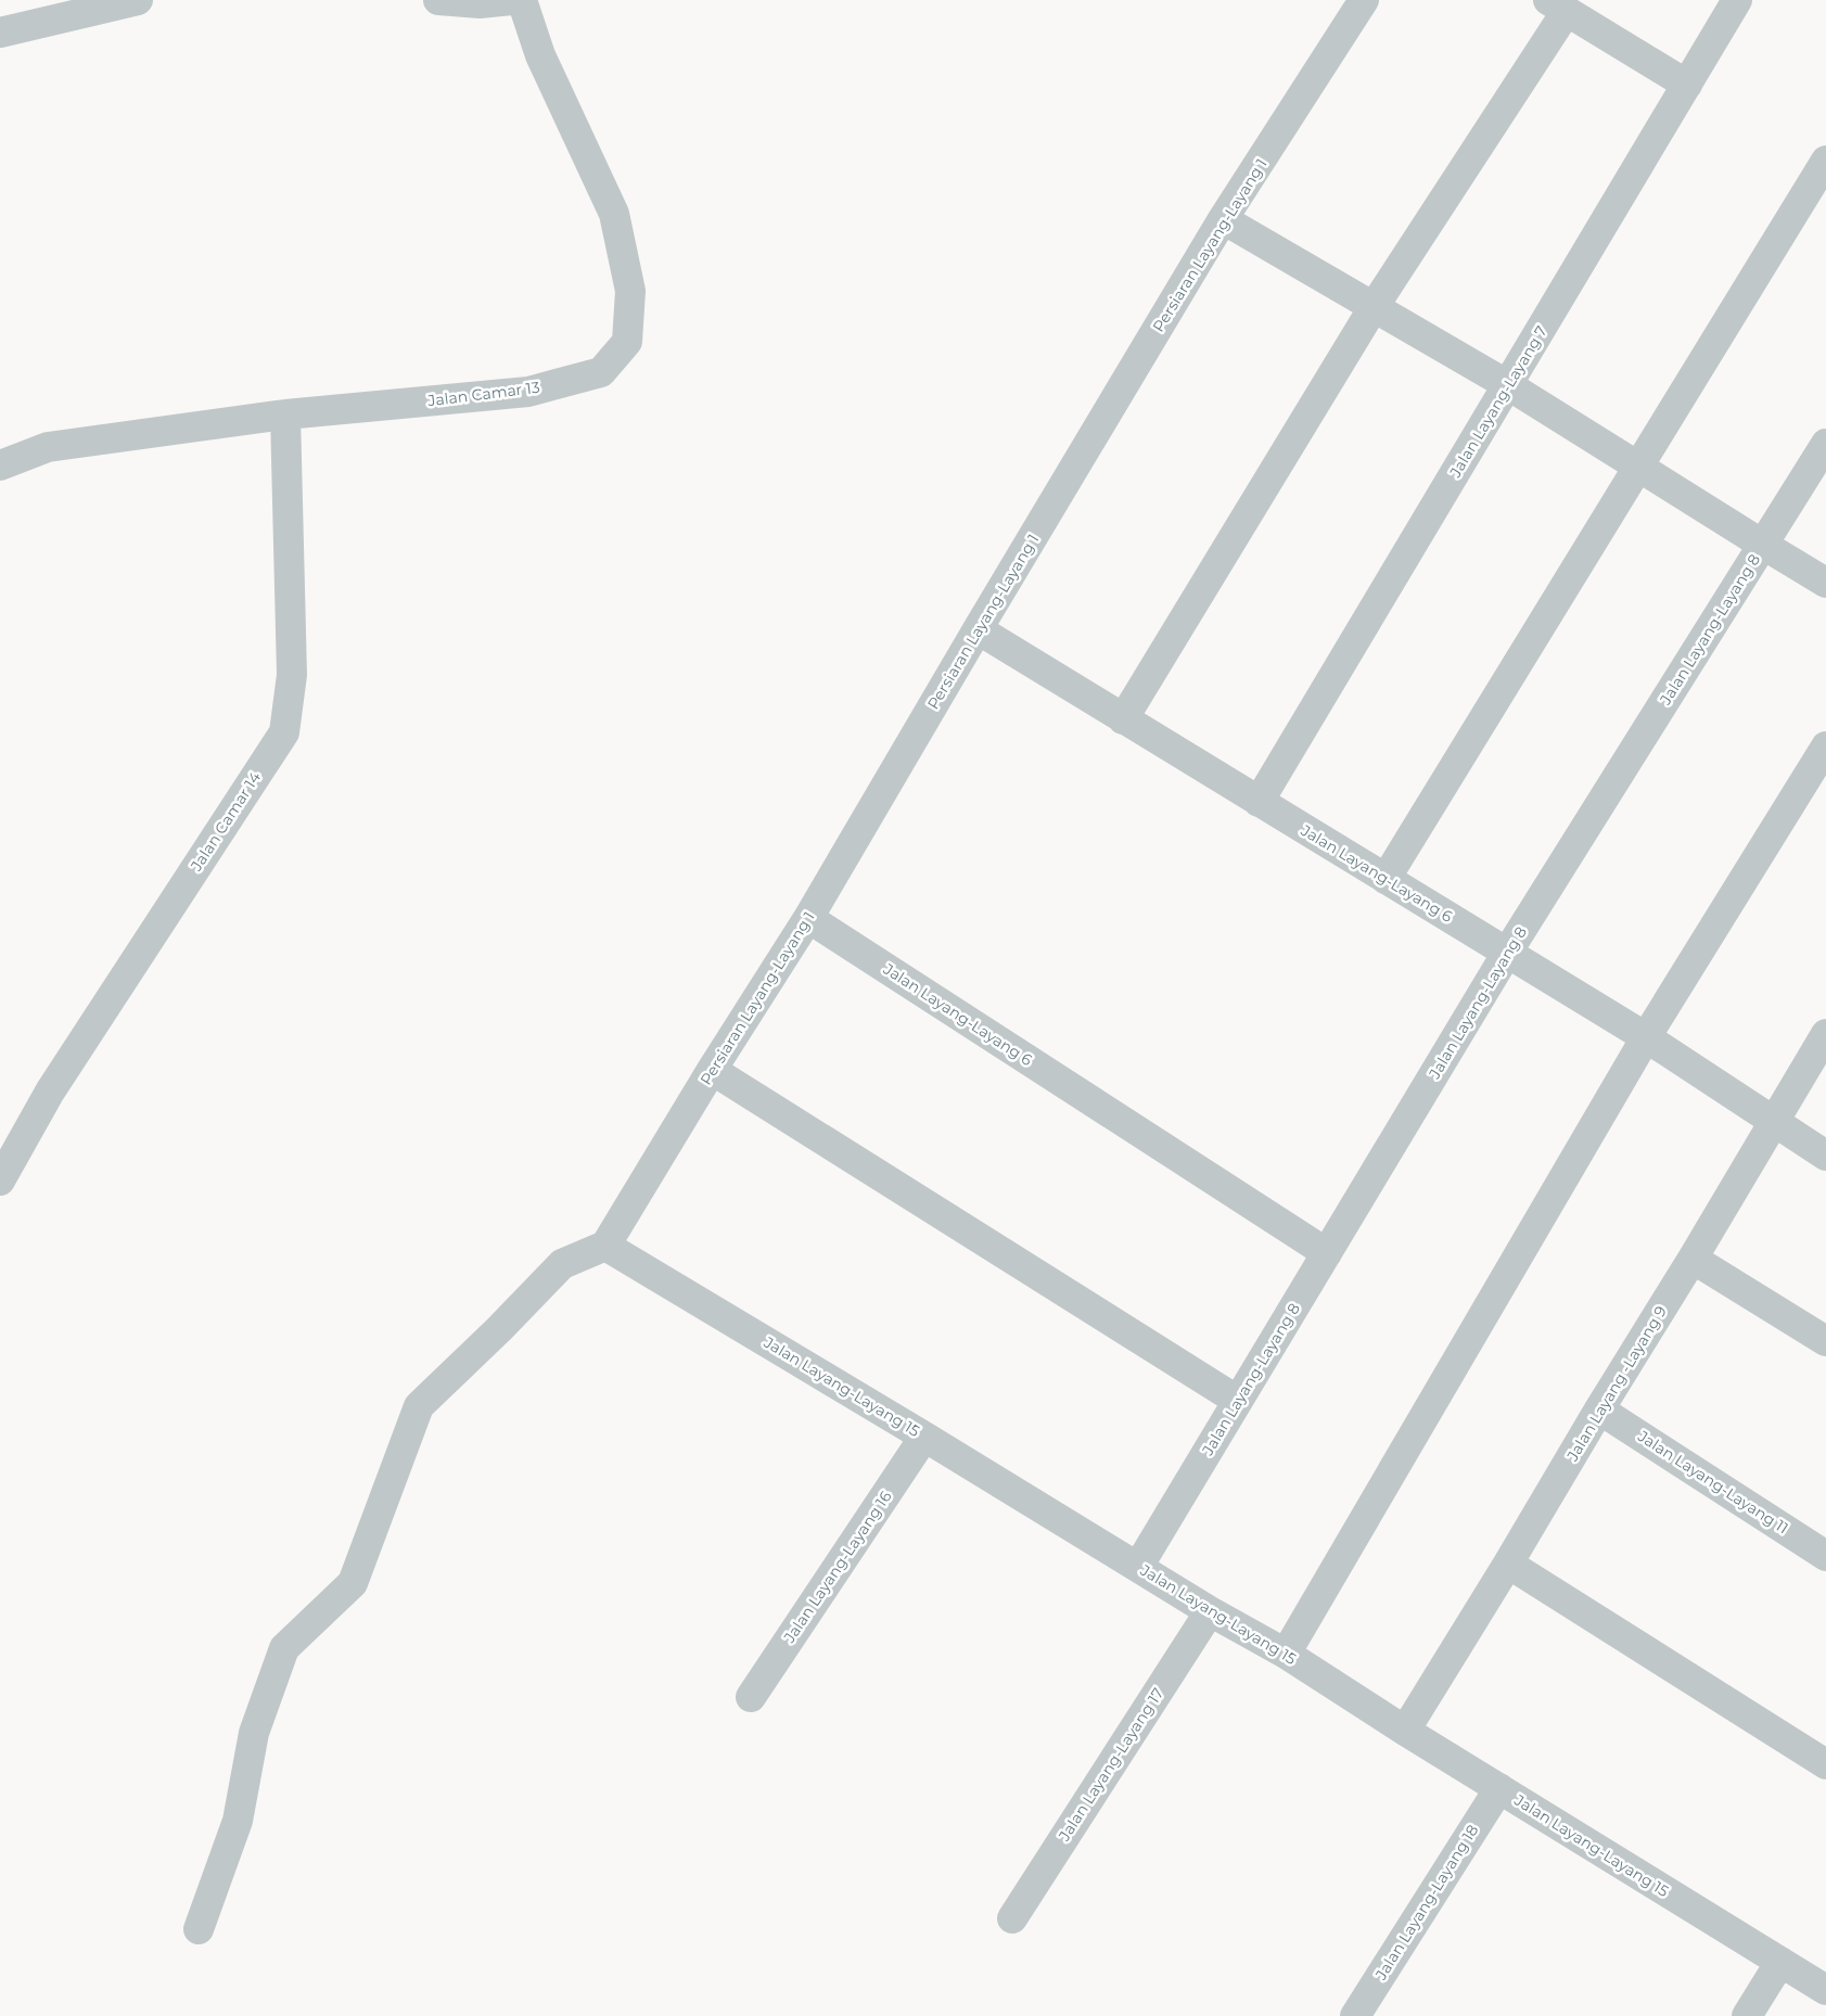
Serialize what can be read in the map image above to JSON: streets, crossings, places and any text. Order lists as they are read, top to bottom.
{
  "streets": {
    "street": [
      "Persiaran Layang-Layang 1",
      "Jalan Camar 13",
      "Jalan Layang-Layang 7",
      "Jalan Layang-Layang 8",
      "Jalan Camar 14",
      "Jalan Layang-Layang 6",
      "Jalan Layang -Layang 9",
      "Jalan Layang-Layang 15",
      "Jalan Layang-Layang 11",
      "Jalan Layang-Layang 16",
      "Jalan Layang-Layang 17",
      "Jalan Layang-Layang 18"
    ]
  },
  "crossings": [
    ["Persiaran Layang-Layang 1", "Jalan Layang-Layang 6"],
    ["Persiaran Layang-Layang 1", "Jalan Layang-Layang 15"],
    ["Jalan Camar 13", "Jalan Camar 14"],
    ["Jalan Layang-Layang 7", "Jalan Layang-Layang 6"],
    ["Jalan Layang-Layang 8", "Jalan Layang-Layang 6"],
    ["Jalan Layang-Layang 8", "Jalan Layang-Layang 15"],
    ["Jalan Layang-Layang 6", "Jalan Layang -Layang 9"],
    ["Jalan Layang -Layang 9", "Jalan Layang-Layang 15"],
    ["Jalan Layang -Layang 9", "Jalan Layang-Layang 11"],
    ["Jalan Layang-Layang 15", "Jalan Layang-Layang 16"],
    ["Jalan Layang-Layang 15", "Jalan Layang-Layang 17"],
    ["Jalan Layang-Layang 15", "Jalan Layang-Layang 18"]
  ]
}
